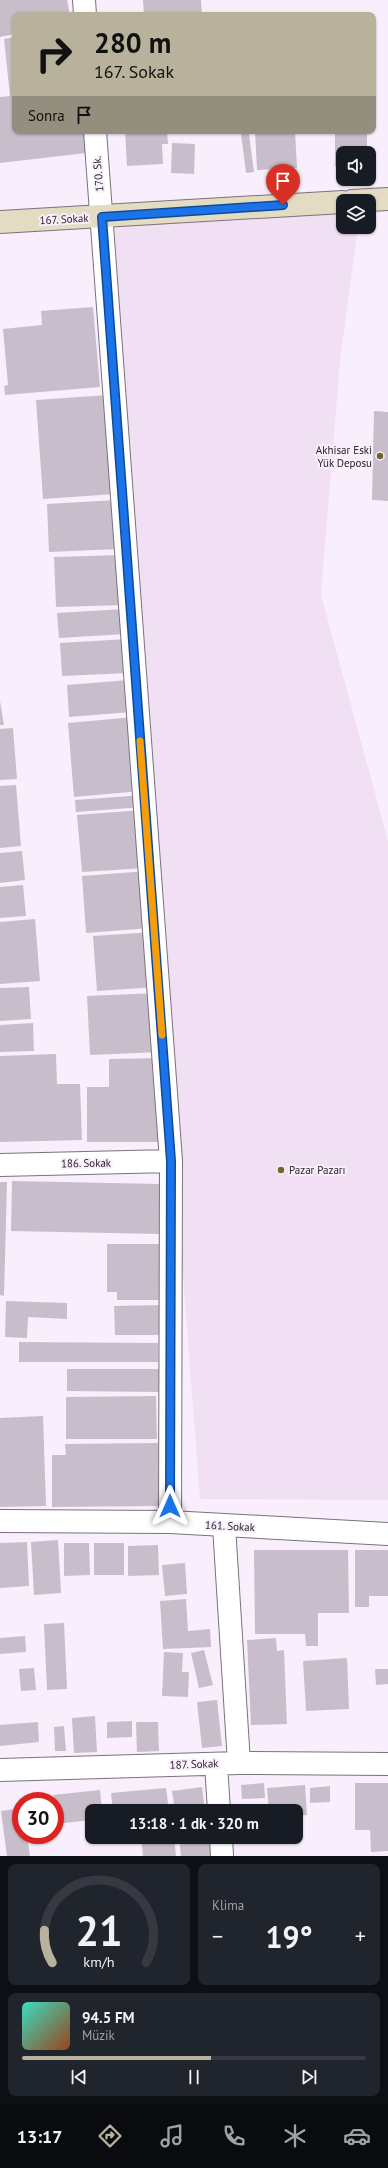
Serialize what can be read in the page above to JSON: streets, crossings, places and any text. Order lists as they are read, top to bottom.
{
  "streets": {
    "street": [
      "170. Sk.",
      "167. Sokak",
      "186. Sokak",
      "161. Sokak",
      "187. Sokak"
    ]
  },
  "crossings": [
    ["170. Sk.", "167. Sokak"],
    ["170. Sk.", "186. Sokak"],
    ["170. Sk.", "161. Sokak"]
  ],
  "places": ["Akhisar Eski Yük Deposu", "Pazar Pazarı"],
  "page": {
    "turn": ["280 m", "167. Sokak"],
    "then": "Sonra",
    "limit": "30",
    "trip": "13:18 · 1 dk · 320 m",
    "tile": "Klima",
    "heat": ["−", "19°", "+"],
    "song": ["94.5 FM", "Müzik"],
    "tabs": "13:17",
    "gauge": ["21", "km/h"]
  }
}
